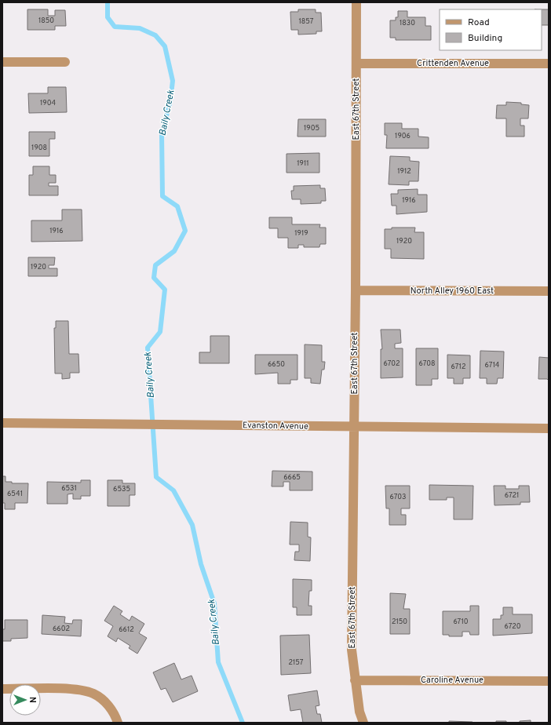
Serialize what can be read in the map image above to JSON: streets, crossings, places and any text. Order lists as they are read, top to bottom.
{
  "streets": {
    "street": [
      "Crittenden Avenue",
      "East 67th Street",
      "North Alley 1960 East",
      "Evanston Avenue",
      "Caroline Avenue"
    ]
  },
  "crossings": [
    ["Crittenden Avenue", "East 67th Street"],
    ["East 67th Street", "North Alley 1960 East"],
    ["East 67th Street", "Evanston Avenue"],
    ["East 67th Street", "Caroline Avenue"]
  ],
  "water": ["Baily Creek"],
  "house_numbers": [
    "1850",
    "1857",
    "1830",
    "1904",
    "1905",
    "1906",
    "1908",
    "1911",
    "1912",
    "1916",
    "1916",
    "1919",
    "1920",
    "1920",
    "6702",
    "6708",
    "6650",
    "6714",
    "6712",
    "6665",
    "6531",
    "6535",
    "6541",
    "6721",
    "6703",
    "2150",
    "6710",
    "6720",
    "6602",
    "6612",
    "2157"
  ],
  "legend": ["Road", "Building"],
  "north": "right"
}
